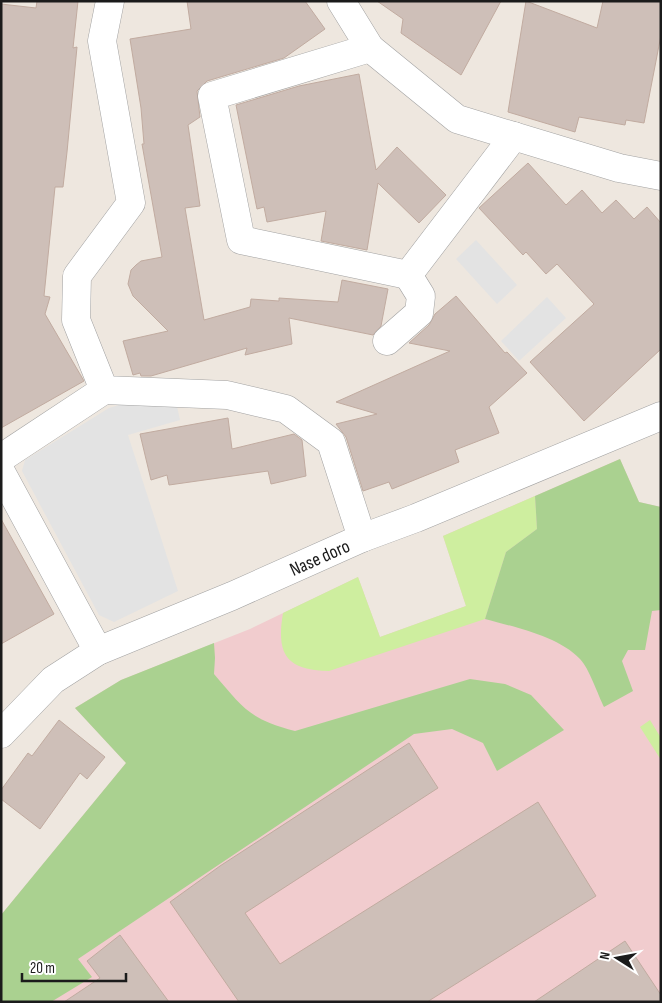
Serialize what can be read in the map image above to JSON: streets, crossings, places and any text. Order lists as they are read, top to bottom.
{
  "streets": {
    "street": ["Nase doro"]
  },
  "scale_bar": "20 m",
  "north": "left"
}
